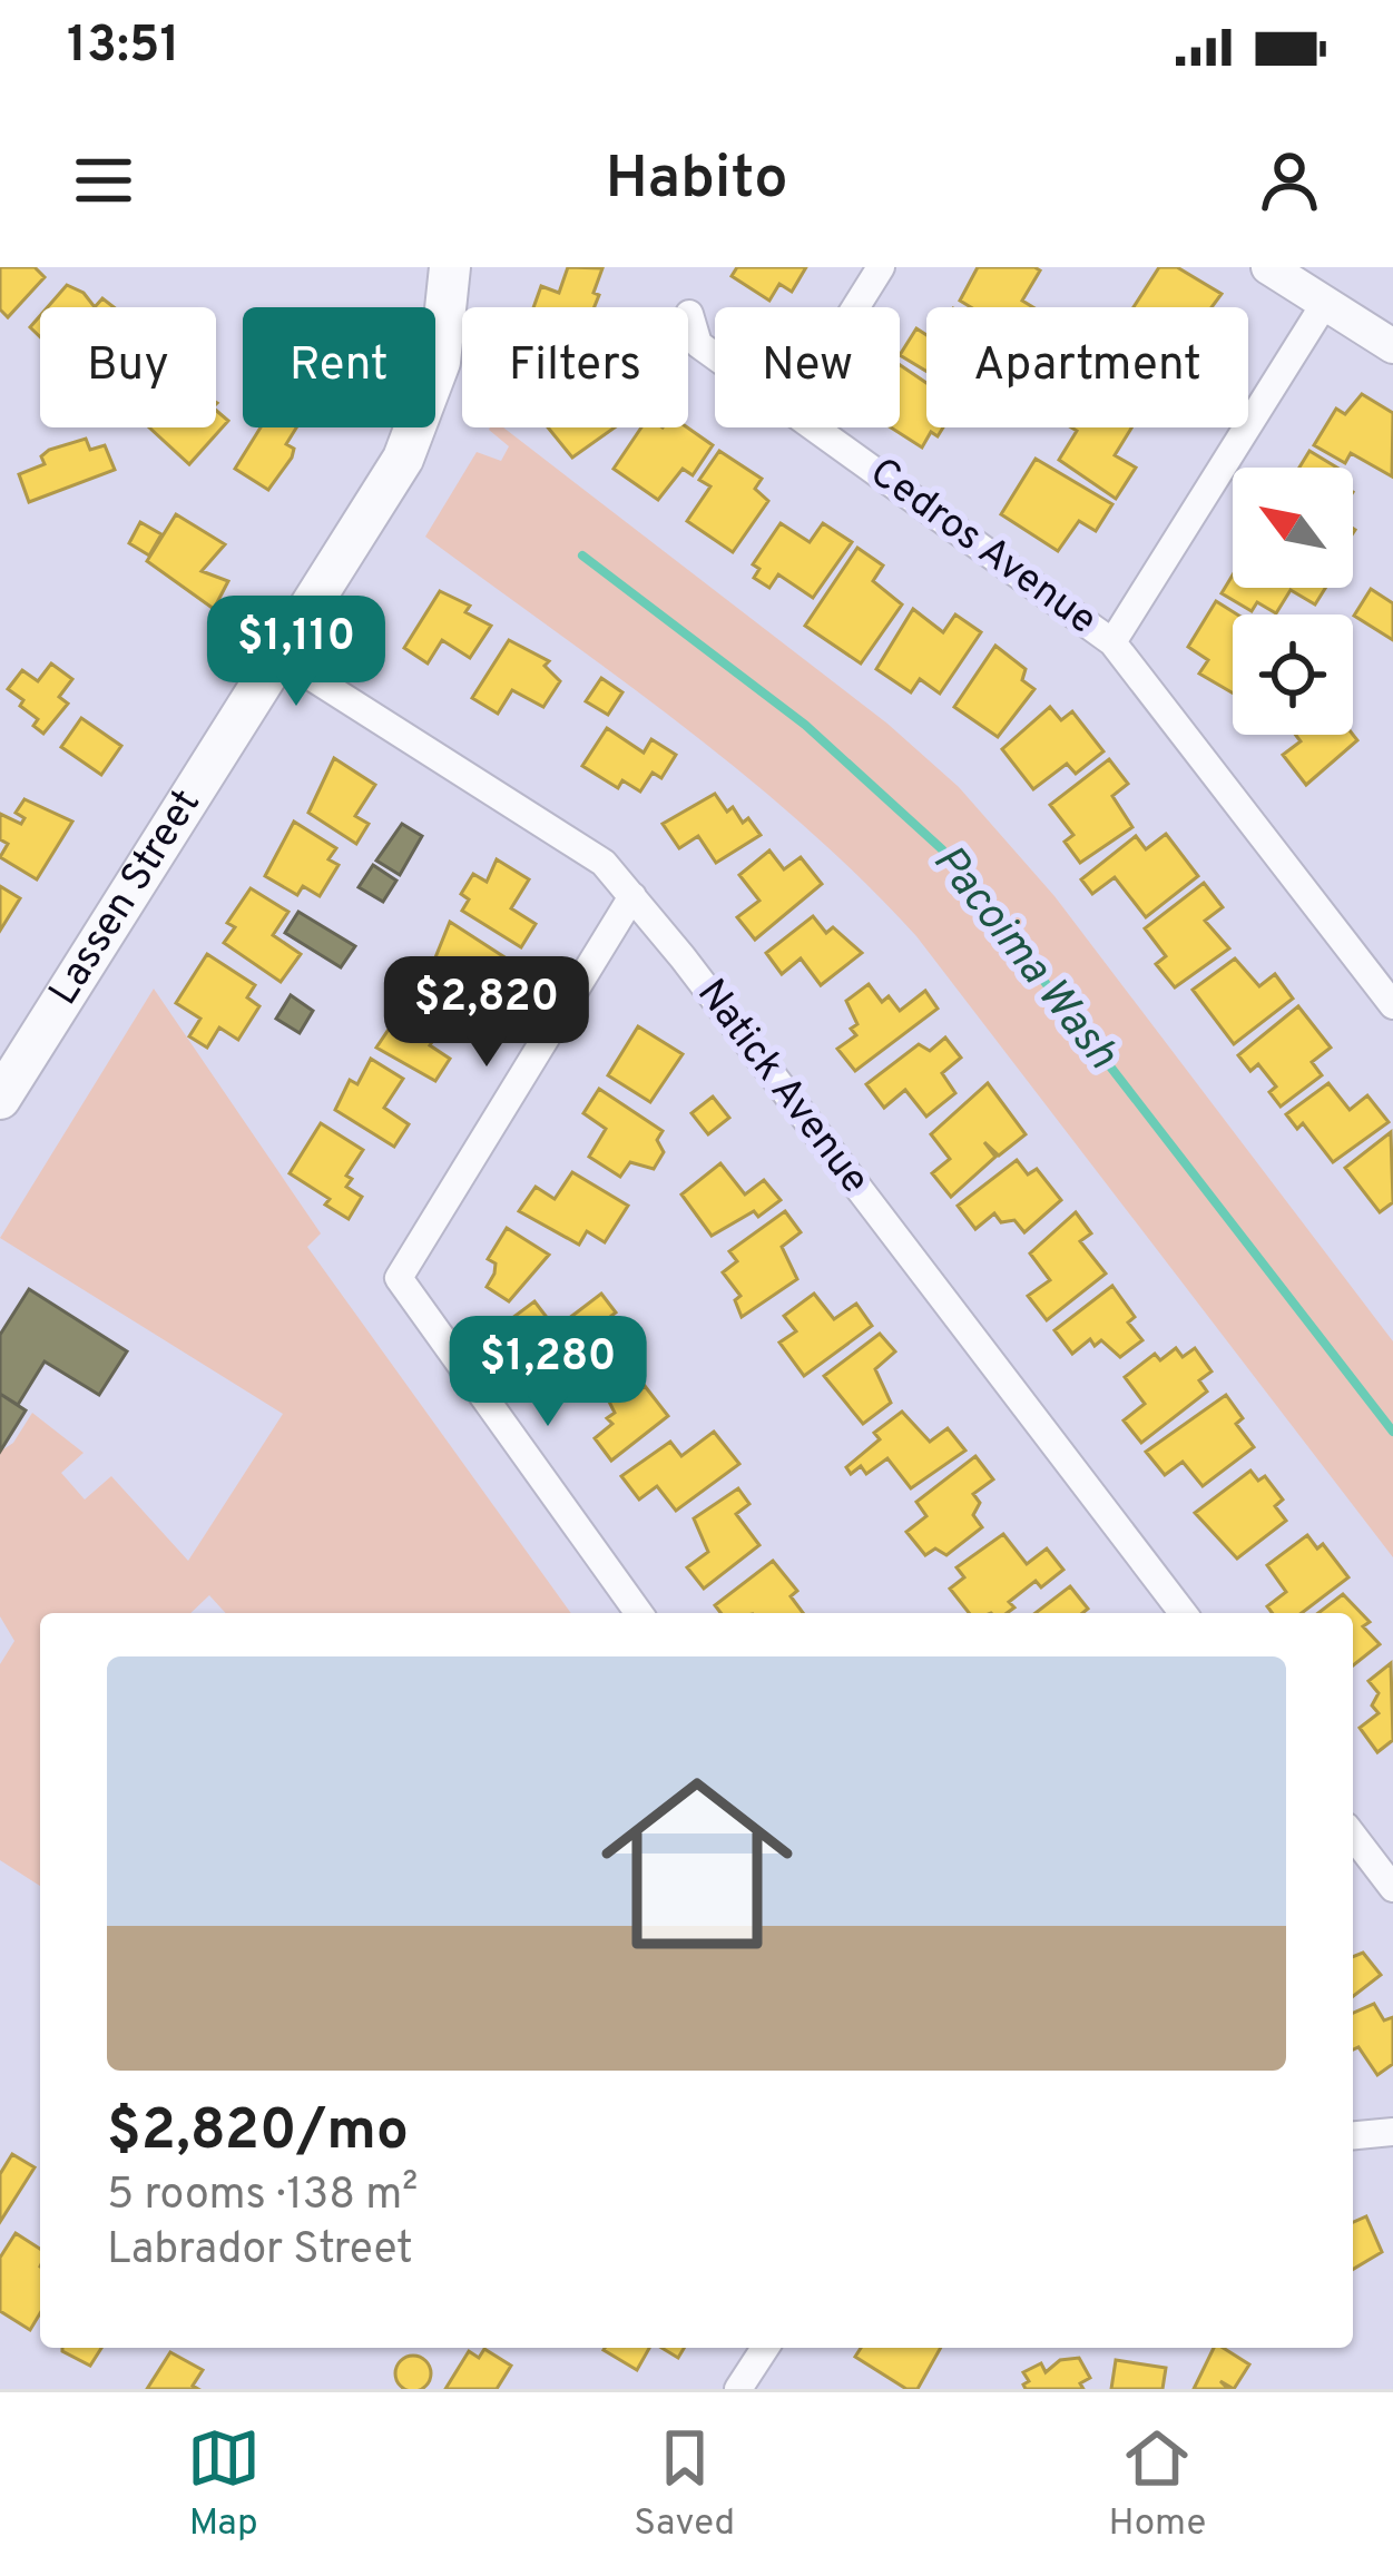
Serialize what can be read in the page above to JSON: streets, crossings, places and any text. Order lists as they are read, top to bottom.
{
  "streets": {
    "main road": ["Lassen Street"],
    "street": ["Cedros Avenue", "Natick Avenue"]
  },
  "crossings": [
    ["Lassen Street", "Natick Avenue"]
  ],
  "water": ["Pacoima Wash"],
  "north": "top left",
  "page": {
    "status": "13:51",
    "header": "Habito",
    "chip": [
      "Buy",
      "Rent",
      "Filters",
      "New",
      "Apartment"
    ],
    "price": ["$1,110", "$2,820", "$1,280"],
    "list": [
      {
        "name": "$2,820/mo",
        "note": "5 rooms · 138 m² · Labrador Street"
      }
    ],
    "tabs": ["Map", "Saved", "Home"]
  }
}
